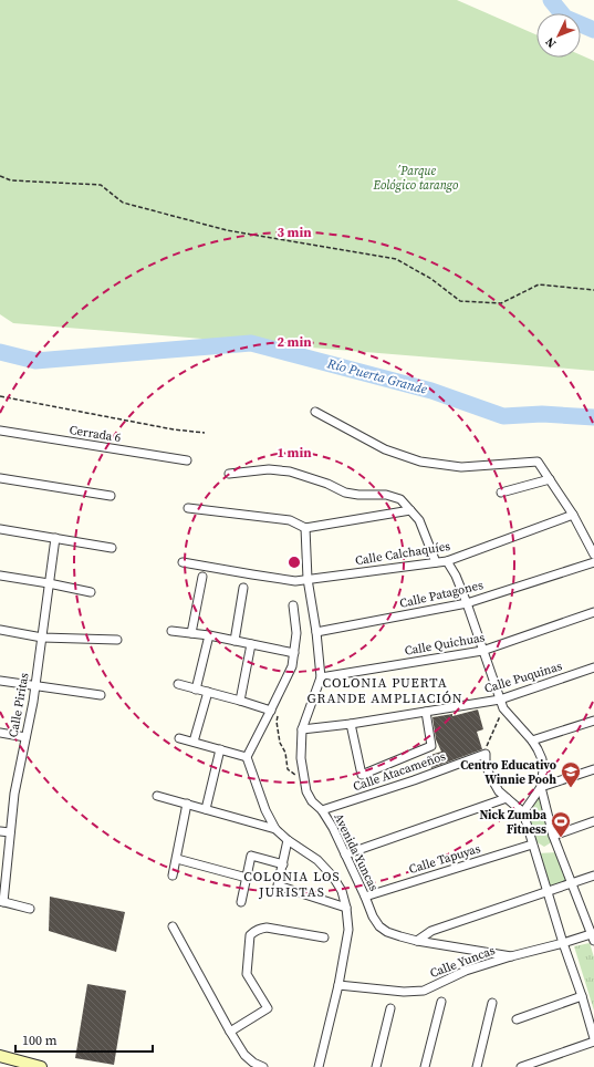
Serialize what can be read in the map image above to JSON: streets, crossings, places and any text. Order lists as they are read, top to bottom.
{
  "streets": {
    "street": [
      "Cerrada 6",
      "Calle Calchaquíes",
      "Calle Patagones",
      "Calle Quichuas",
      "Calle Puquinas",
      "Calle Piritas",
      "Calle Atacameños",
      "Avenida Yuncas",
      "Calle Tapuyas",
      "Calle Yuncas"
    ]
  },
  "crossings": [
    ["Calle Calchaquíes", "Avenida Yuncas"],
    ["Calle Patagones", "Avenida Yuncas"],
    ["Calle Quichuas", "Avenida Yuncas"],
    ["Calle Puquinas", "Avenida Yuncas"],
    ["Calle Atacameños", "Avenida Yuncas"],
    ["Avenida Yuncas", "Calle Tapuyas"],
    ["Avenida Yuncas", "Calle Yuncas"]
  ],
  "districts": ["COLONIA PUERTA GRANDE AMPLIACIÓN", "COLONIA LOS JURISTAS"],
  "water": ["Río Puerta Grande"],
  "parks": ["´Parque Eológico tarango"],
  "places": {
    "school or university": ["Centro Educativo Winnie Pooh"],
    "sports": ["Nick Zumba Fitness"]
  },
  "scale_bar": "100 m",
  "north": "bottom left",
  "rings": ["3 min", "2 min", "1 min"]
}
